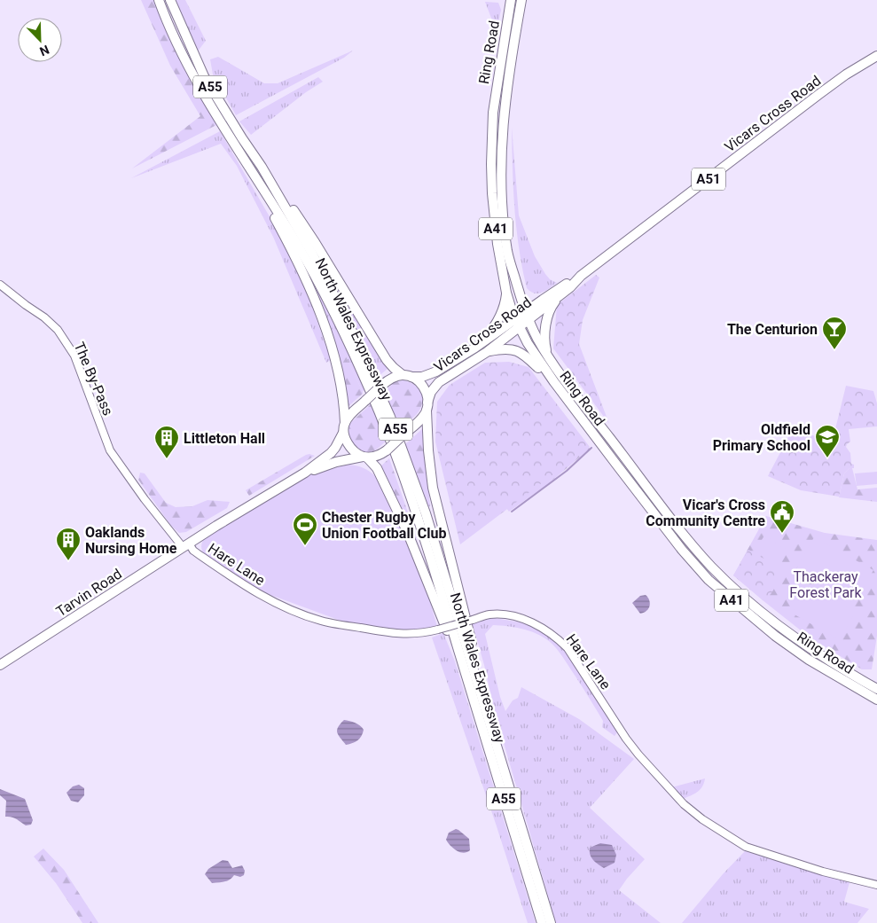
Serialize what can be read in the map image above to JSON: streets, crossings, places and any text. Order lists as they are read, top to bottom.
{
  "streets": {
    "highway": [
      "Ring Road",
      "A55",
      "Vicars Cross Road",
      "A51",
      "A41",
      "North Wales Expressway",
      "Tarvin Road"
    ],
    "street": ["The By-Pass", "Hare Lane"]
  },
  "crossings": [
    ["Ring Road", "Vicars Cross Road"],
    ["Vicars Cross Road", "A51"],
    ["A51", "Tarvin Road"],
    ["The By-Pass", "Hare Lane"],
    ["The By-Pass", "Tarvin Road"],
    ["Hare Lane", "Tarvin Road"]
  ],
  "parks": ["Thackeray Forest Park"],
  "places": {
    "bar": ["The Centurion"],
    "school or university": ["Oldfield Primary School"],
    "building": ["Littleton Hall", "Oaklands Nursing Home"],
    "public building": ["Vicar's Cross Community Centre"],
    "sports": ["Chester Rugby Union Football Club"]
  },
  "north": "bottom right"
}
